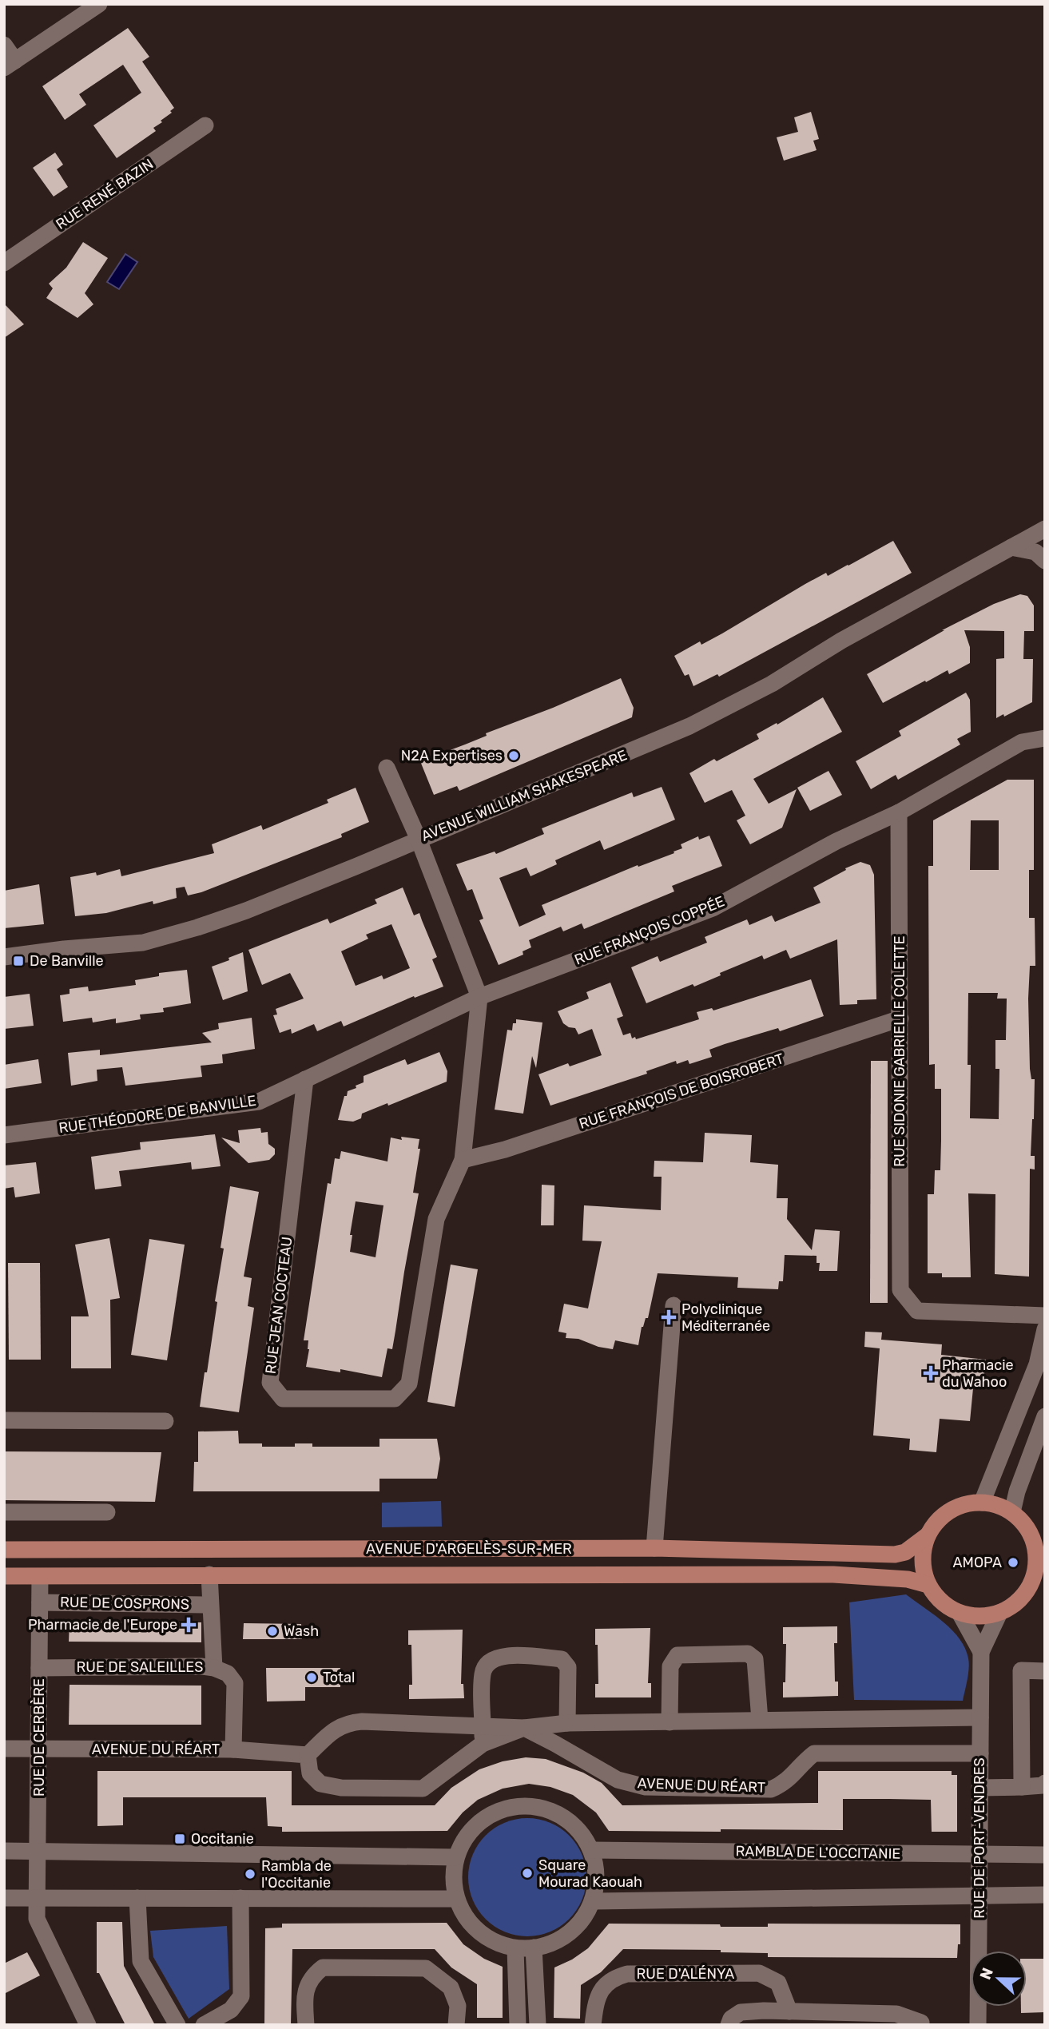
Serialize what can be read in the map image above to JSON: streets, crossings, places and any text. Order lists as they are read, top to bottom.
{
  "streets": {
    "main road": ["AVENUE D'ARGELÈS-SUR-MER"],
    "street": [
      "RUE RENÉ BAZIN",
      "AVENUE WILLIAM SHAKESPEARE",
      "RUE FRANÇOIS COPPÉE",
      "RUE SIDONIE GABRIELLE COLETTE",
      "RUE FRANÇOIS DE BOISROBERT",
      "RUE THÉODORE DE BANVILLE",
      "RUE JEAN COCTEAU",
      "RUE DE COSPRONS",
      "RUE DE SALEILLES",
      "RUE DE CERBÈRE",
      "AVENUE DU RÉART",
      "RUE DE PORT-VENDRES",
      "RAMBLA DE L'OCCITANIE",
      "RUE D'ALÉNYA"
    ]
  },
  "crossings": [
    ["RUE FRANÇOIS COPPÉE", "RUE SIDONIE GABRIELLE COLETTE"],
    ["RUE FRANÇOIS COPPÉE", "RUE THÉODORE DE BANVILLE"],
    ["RUE FRANÇOIS COPPÉE", "RUE JEAN COCTEAU"],
    ["RUE SIDONIE GABRIELLE COLETTE", "RUE FRANÇOIS DE BOISROBERT"],
    ["RUE FRANÇOIS DE BOISROBERT", "RUE JEAN COCTEAU"],
    ["RUE THÉODORE DE BANVILLE", "RUE JEAN COCTEAU"],
    ["AVENUE D'ARGELÈS-SUR-MER", "RUE DE COSPRONS"],
    ["AVENUE D'ARGELÈS-SUR-MER", "RUE DE CERBÈRE"],
    ["AVENUE D'ARGELÈS-SUR-MER", "RUE DE PORT-VENDRES"],
    ["RUE DE COSPRONS", "RUE DE SALEILLES"],
    ["RUE DE COSPRONS", "RUE DE CERBÈRE"],
    ["RUE DE SALEILLES", "RUE DE CERBÈRE"],
    ["RUE DE SALEILLES", "AVENUE DU RÉART"],
    ["RUE DE CERBÈRE", "AVENUE DU RÉART"],
    ["AVENUE DU RÉART", "RUE DE PORT-VENDRES"],
    ["RUE DE PORT-VENDRES", "RAMBLA DE L'OCCITANIE"]
  ],
  "places": {
    "other": [
      "N2A Expertises",
      "AMOPA",
      "Wash",
      "Total",
      "Square Mourad Kaouah",
      "Rambla de l'Occitanie"
    ],
    "transit": ["De Banville", "Occitanie"],
    "health": ["Polyclinique Méditerranée", "Pharmacie du Wahoo", "Pharmacie de l'Europe"]
  },
  "north": "left"
}
